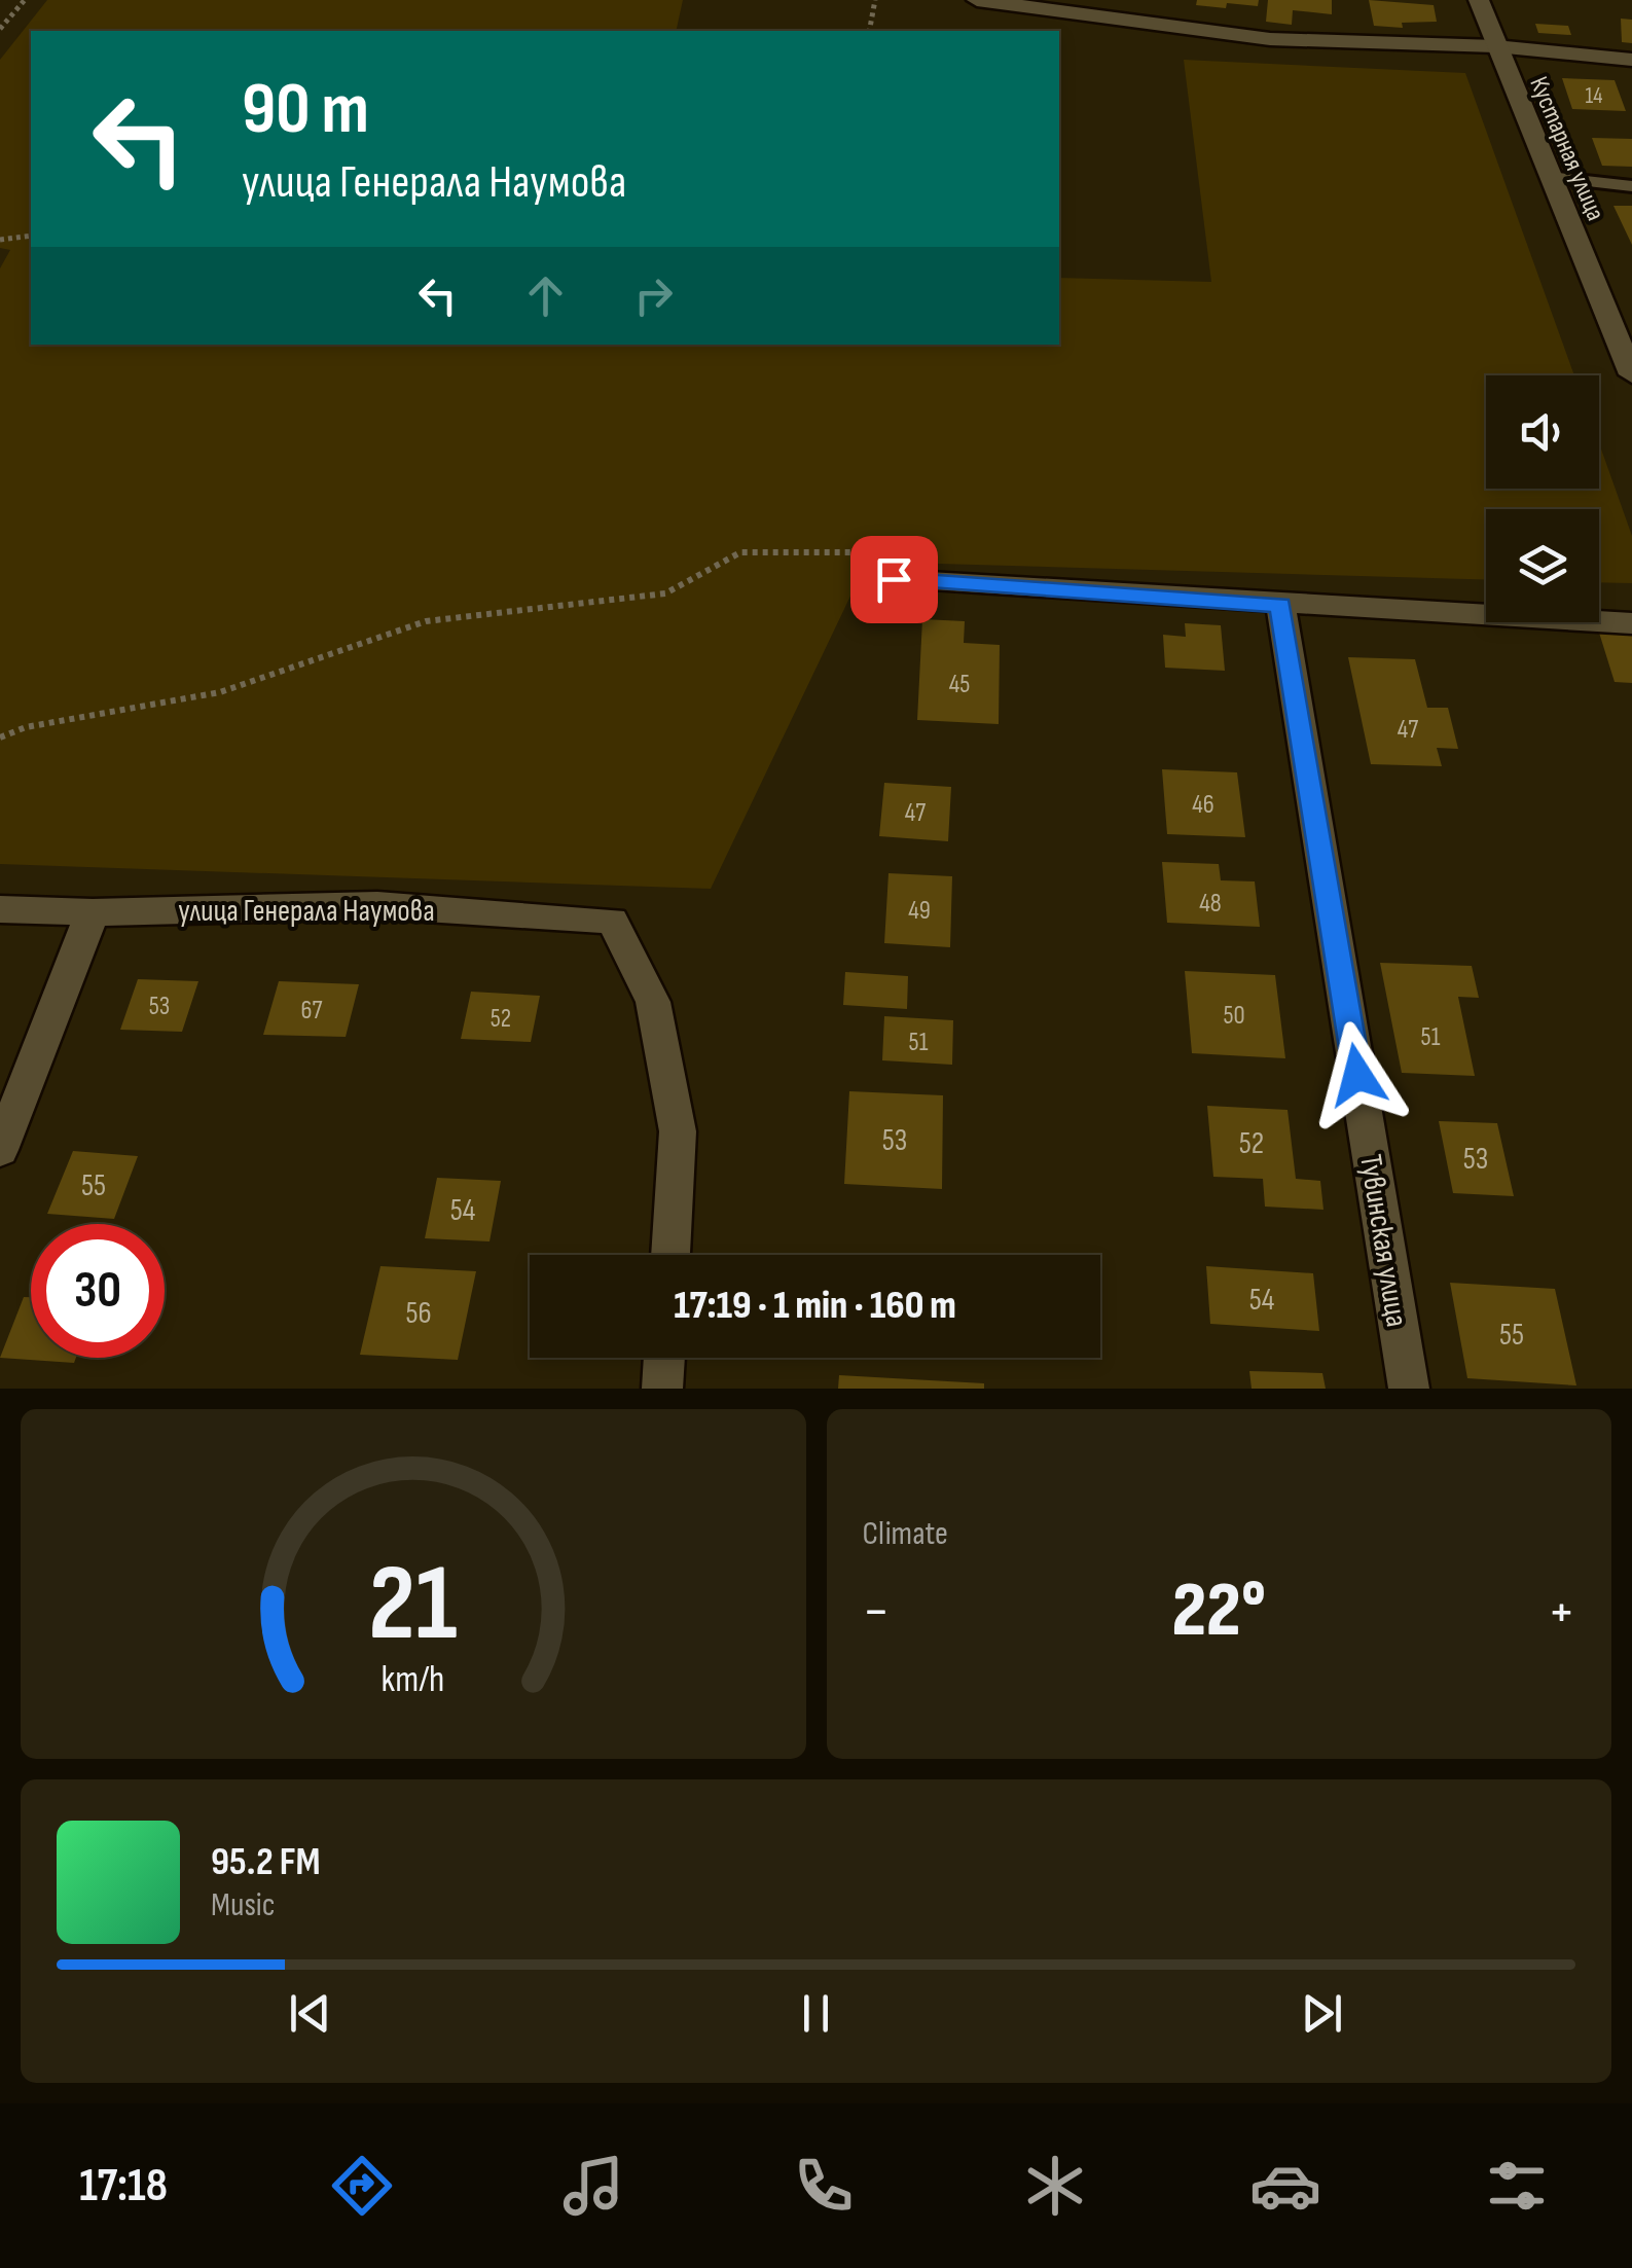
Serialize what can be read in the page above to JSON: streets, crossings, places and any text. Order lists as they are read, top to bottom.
{
  "streets": {
    "street": ["Кустарная улица", "улица Генерала Наумова", "Тувинская улица"]
  },
  "house_numbers": [
    "14",
    "45",
    "47",
    "46",
    "47",
    "48",
    "49",
    "53",
    "67",
    "50",
    "52",
    "51",
    "51",
    "53",
    "52",
    "53",
    "55",
    "54",
    "54",
    "56",
    "55"
  ],
  "page": {
    "turn": ["90 m", "улица Генерала Наумова"],
    "limit": "30",
    "trip": "17:19 · 1 min · 160 m",
    "tile": "Climate",
    "heat": ["−", "22°", "+"],
    "song": ["95.2 FM", "Music"],
    "tabs": "17:18",
    "gauge": ["21", "km/h"]
  }
}
